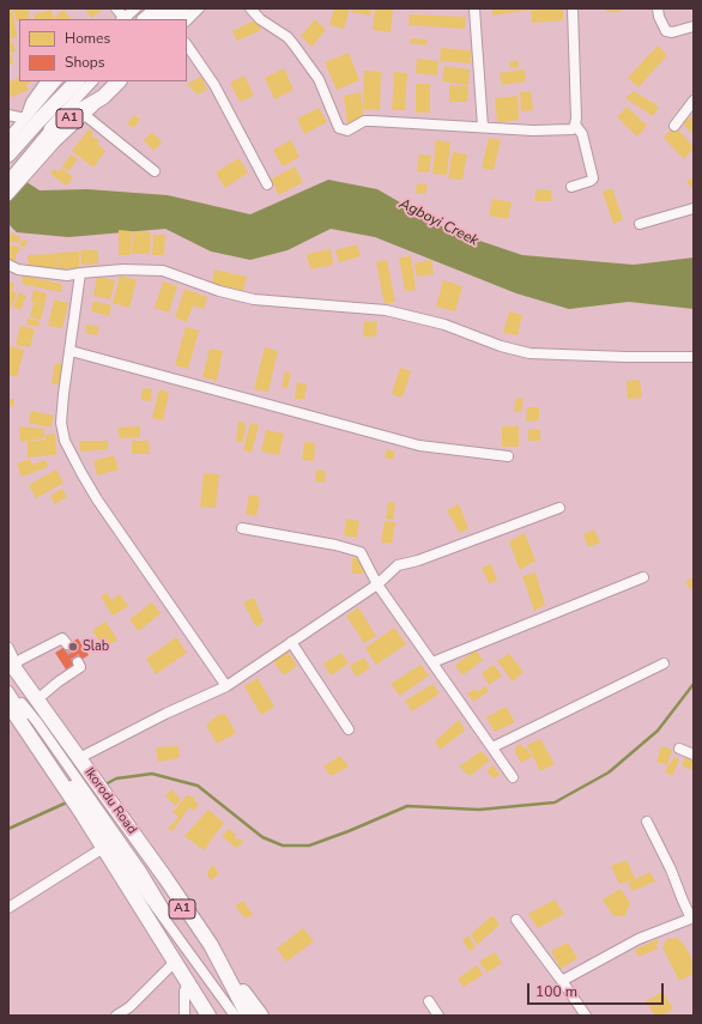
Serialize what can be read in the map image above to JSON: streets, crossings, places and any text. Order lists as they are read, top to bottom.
{
  "streets": {
    "highway": ["A1", "Ikorodu Road"]
  },
  "water": ["Agboyi Creek"],
  "places": ["Slab"],
  "legend": ["Homes", "Shops"],
  "scale_bar": "100 m"
}
